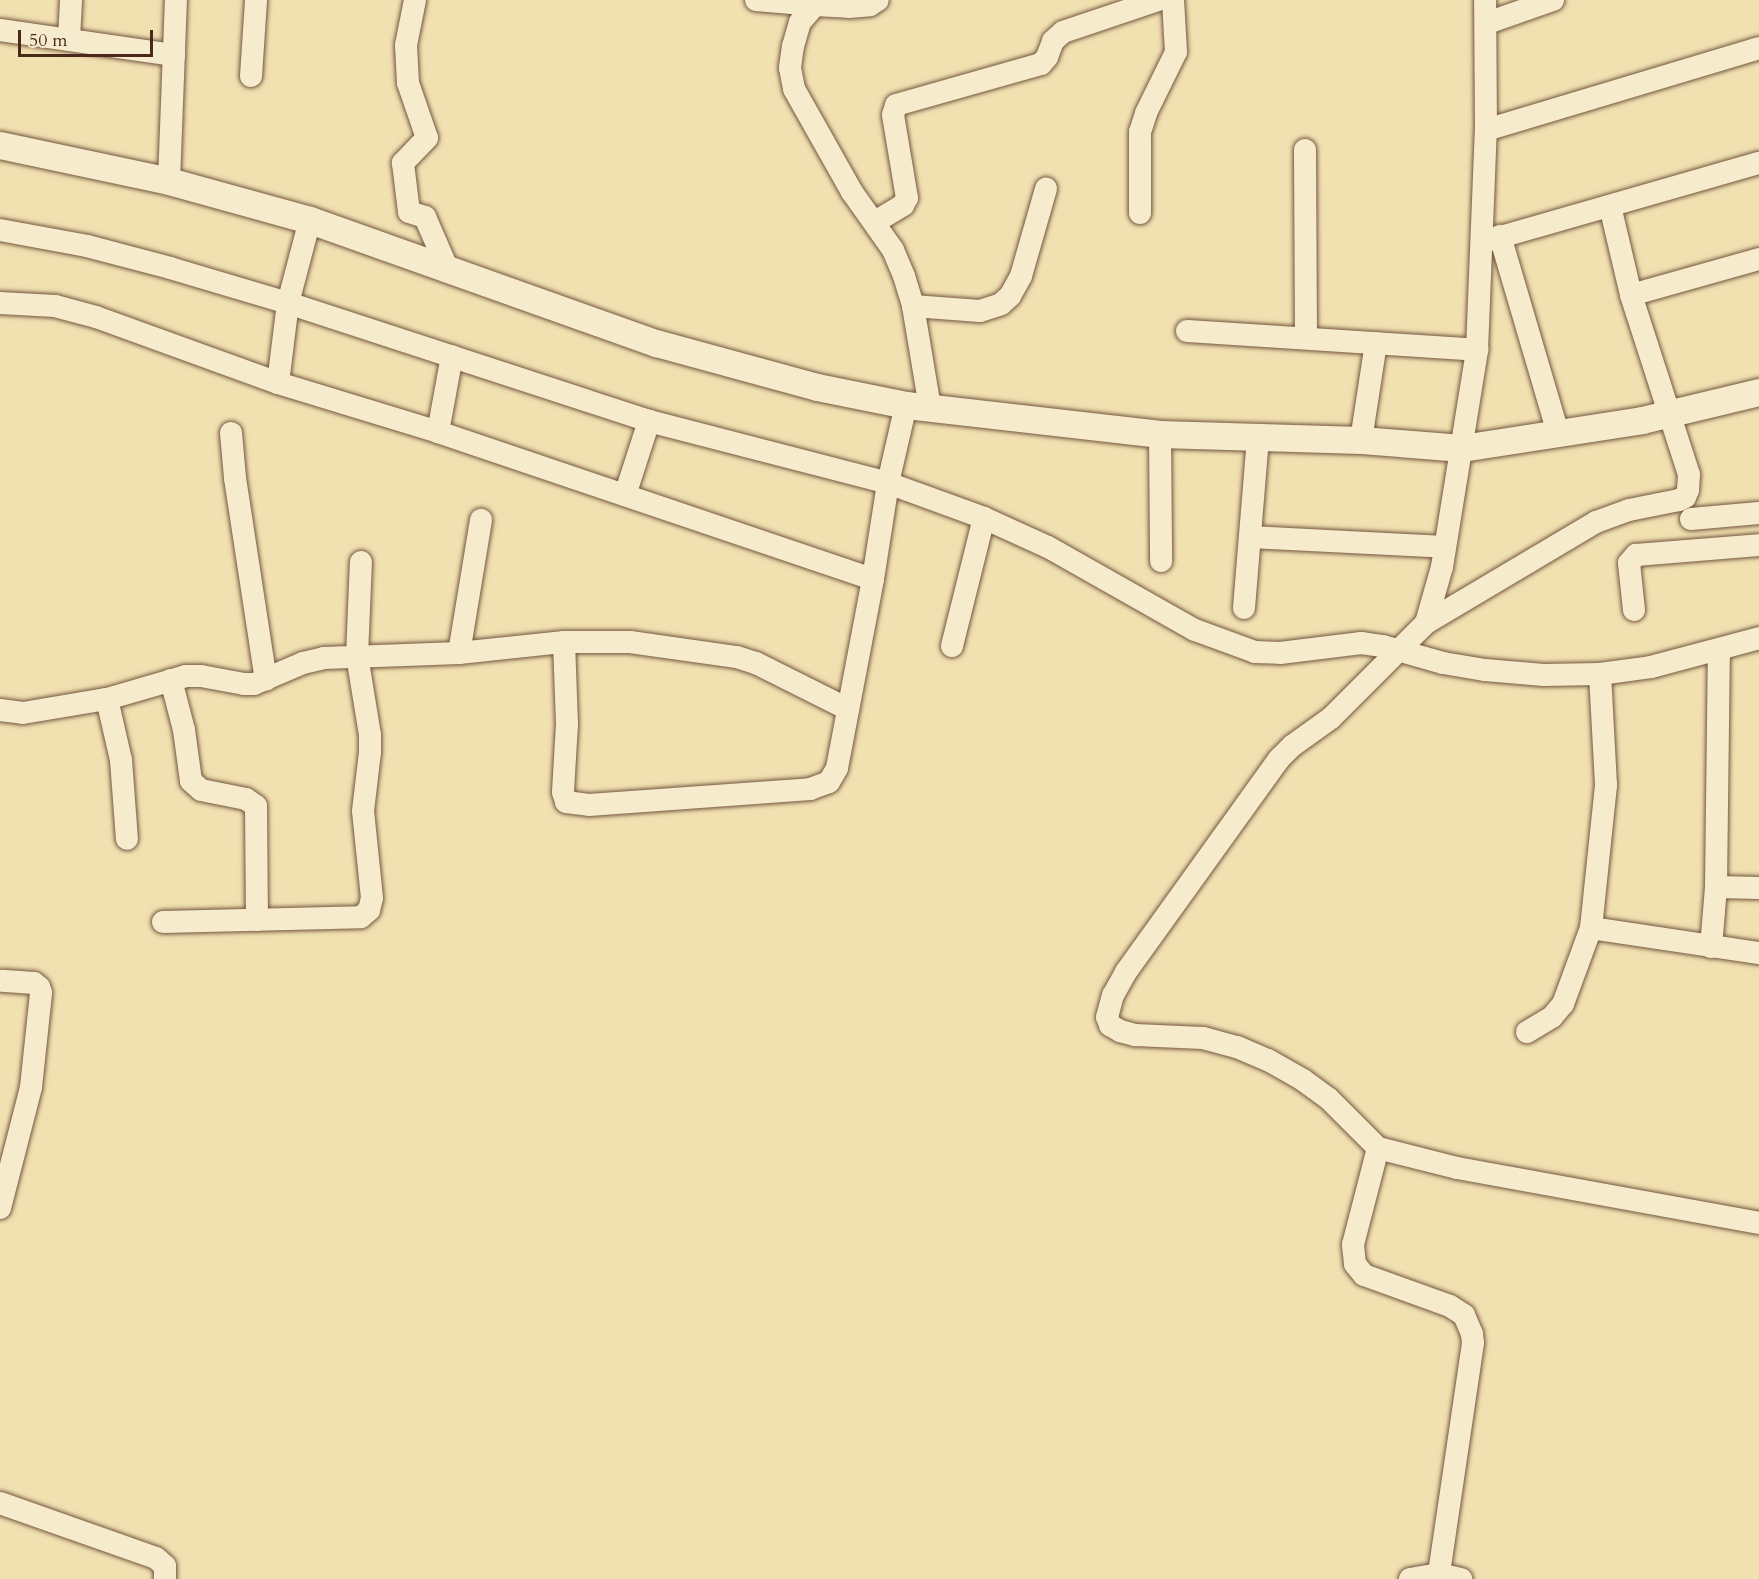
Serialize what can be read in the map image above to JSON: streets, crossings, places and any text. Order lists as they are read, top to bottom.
{
  "scale_bar": "50 m"
}
